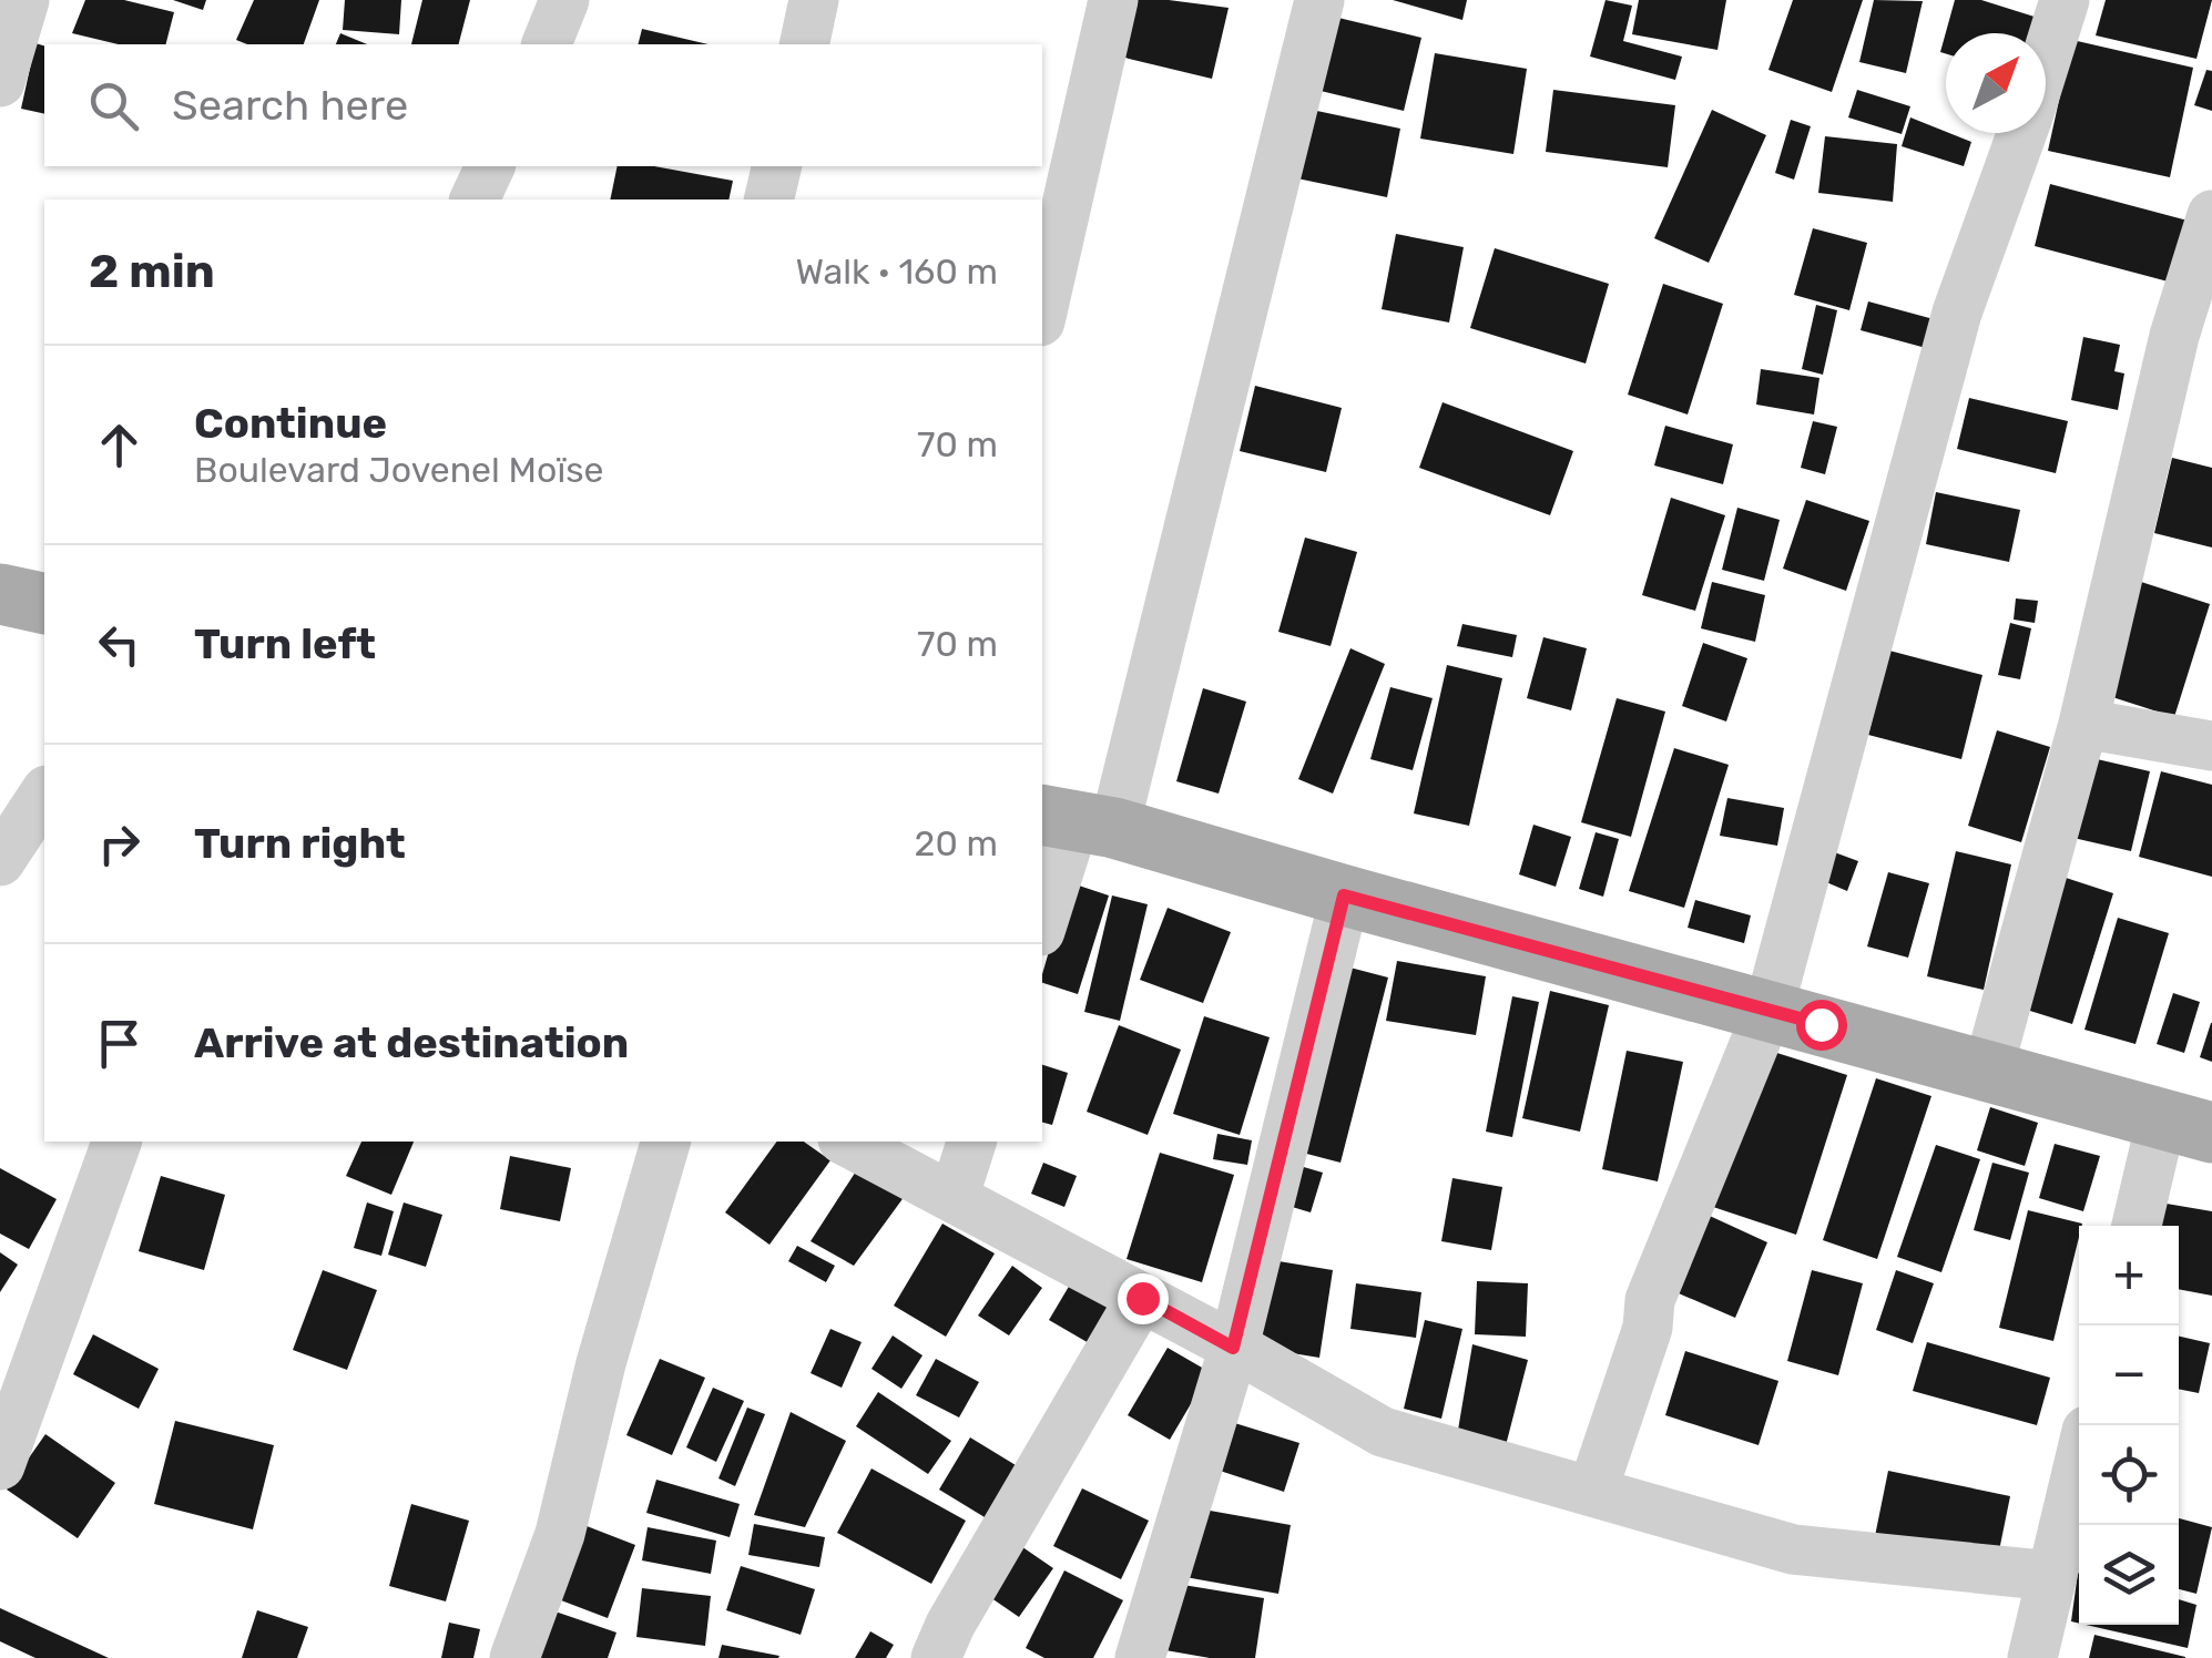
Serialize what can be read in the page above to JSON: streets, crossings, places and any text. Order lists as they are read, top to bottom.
{
  "north": "top right",
  "page": {
    "search": "Search here",
    "heading": ["2 min", "Walk · 160 m"],
    "list": [
      ["Continue", "Boulevard Jovenel Moïse", "70 m"],
      ["Turn left", "70 m"],
      ["Turn right", "20 m"],
      "Arrive at destination"
    ],
    "map_buttons": ["+", "−"]
  }
}
